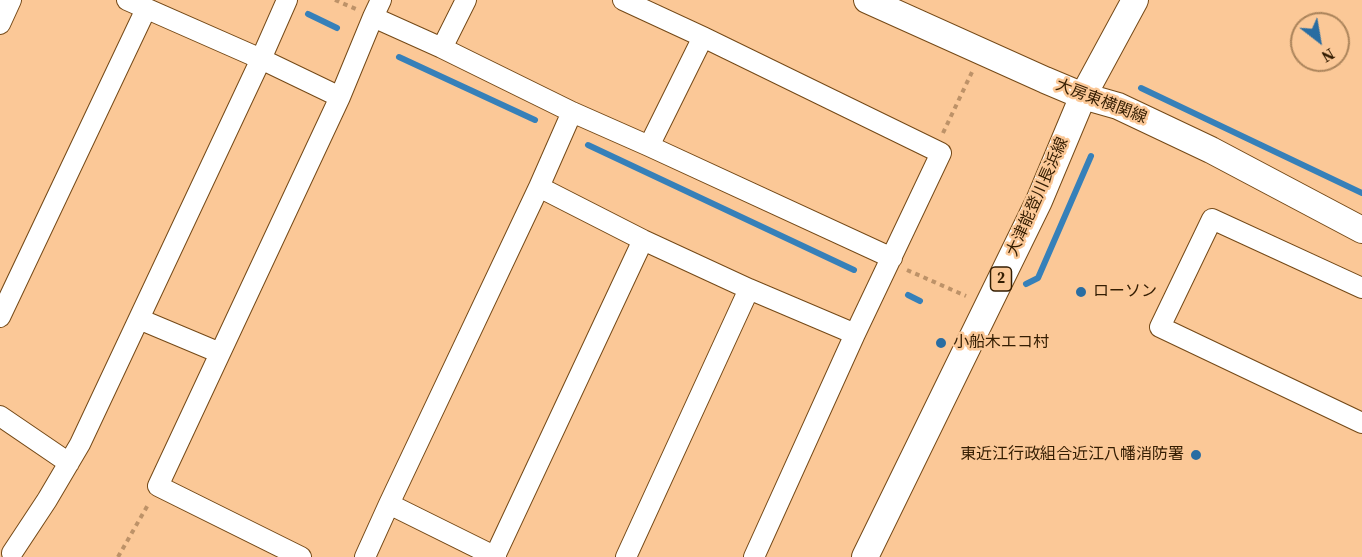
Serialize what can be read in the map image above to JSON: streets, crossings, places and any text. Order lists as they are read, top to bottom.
{
  "streets": {
    "main road": ["大房東横関線", "大津能登川長浜線", "2"]
  },
  "crossings": [
    ["大房東横関線", "大津能登川長浜線"]
  ],
  "places": ["ローソン", "小船木エコ村", "東近江行政組合近江八幡消防署"],
  "north": "bottom right"
}
